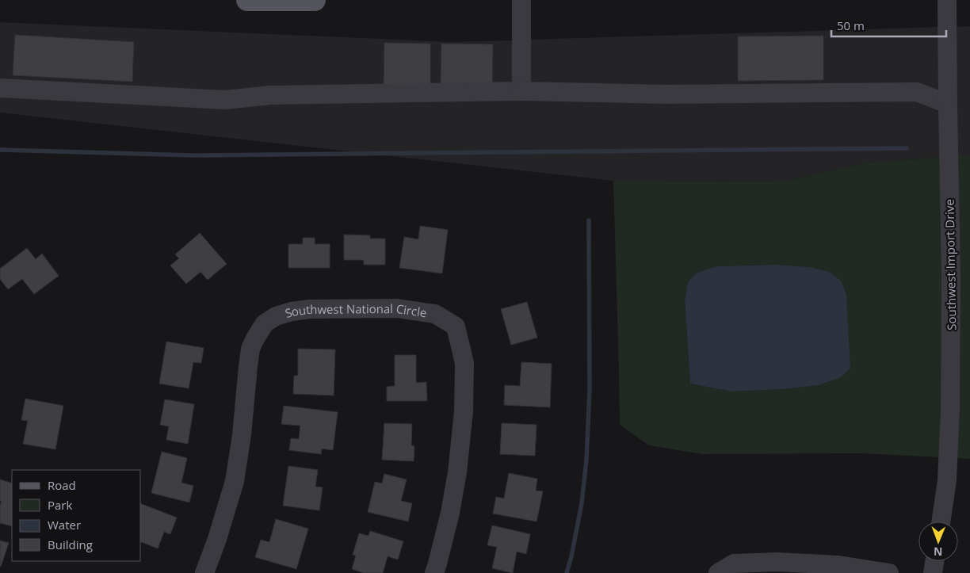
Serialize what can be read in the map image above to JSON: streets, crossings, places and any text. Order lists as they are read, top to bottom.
{
  "streets": {
    "street": ["Southwest Import Drive", "Southwest National Circle"]
  },
  "legend": [
    "Road",
    "Park",
    "Water",
    "Building"
  ],
  "scale_bar": "50 m",
  "north": "bottom"
}
